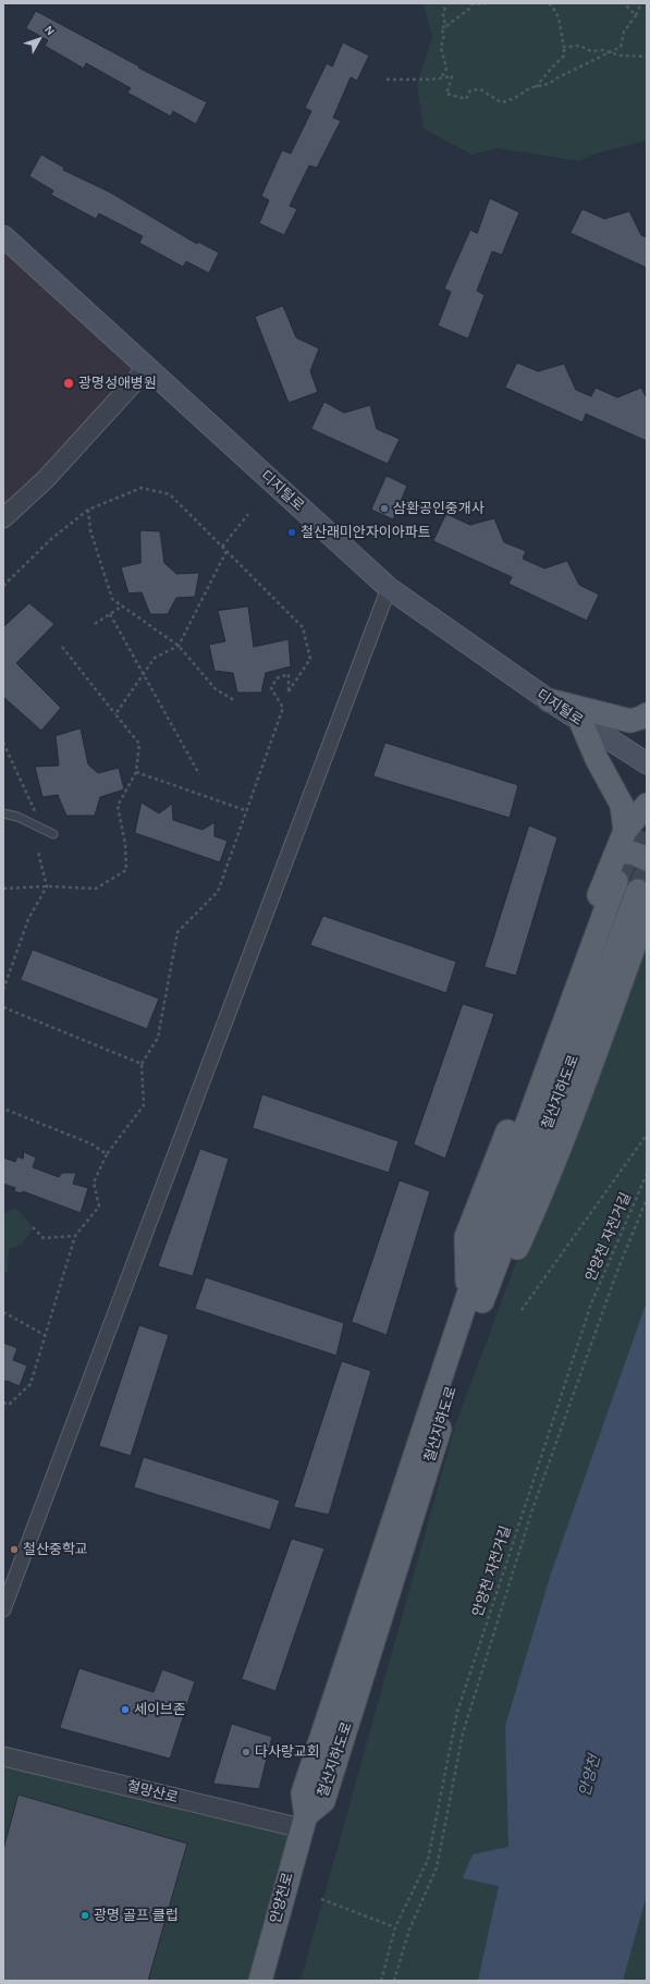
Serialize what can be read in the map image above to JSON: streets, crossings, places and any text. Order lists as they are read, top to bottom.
{
  "streets": {
    "main road": ["디지털로", "철산지하도로", "안양천로"],
    "street": ["철망산로"],
    "path": ["안양천 자전거길"]
  },
  "crossings": [
    ["철산지하도로", "철망산로"],
    ["철산지하도로", "안양천로"],
    ["철망산로", "안양천로"]
  ],
  "water": ["안양천"],
  "places": [
    "광명성애병원",
    "삼환공인중개사",
    "철산래미안자이아파트",
    "철산중학교",
    "세이브존",
    "다사랑교회",
    "광명 골프 클럽"
  ],
  "north": "top right"
}
